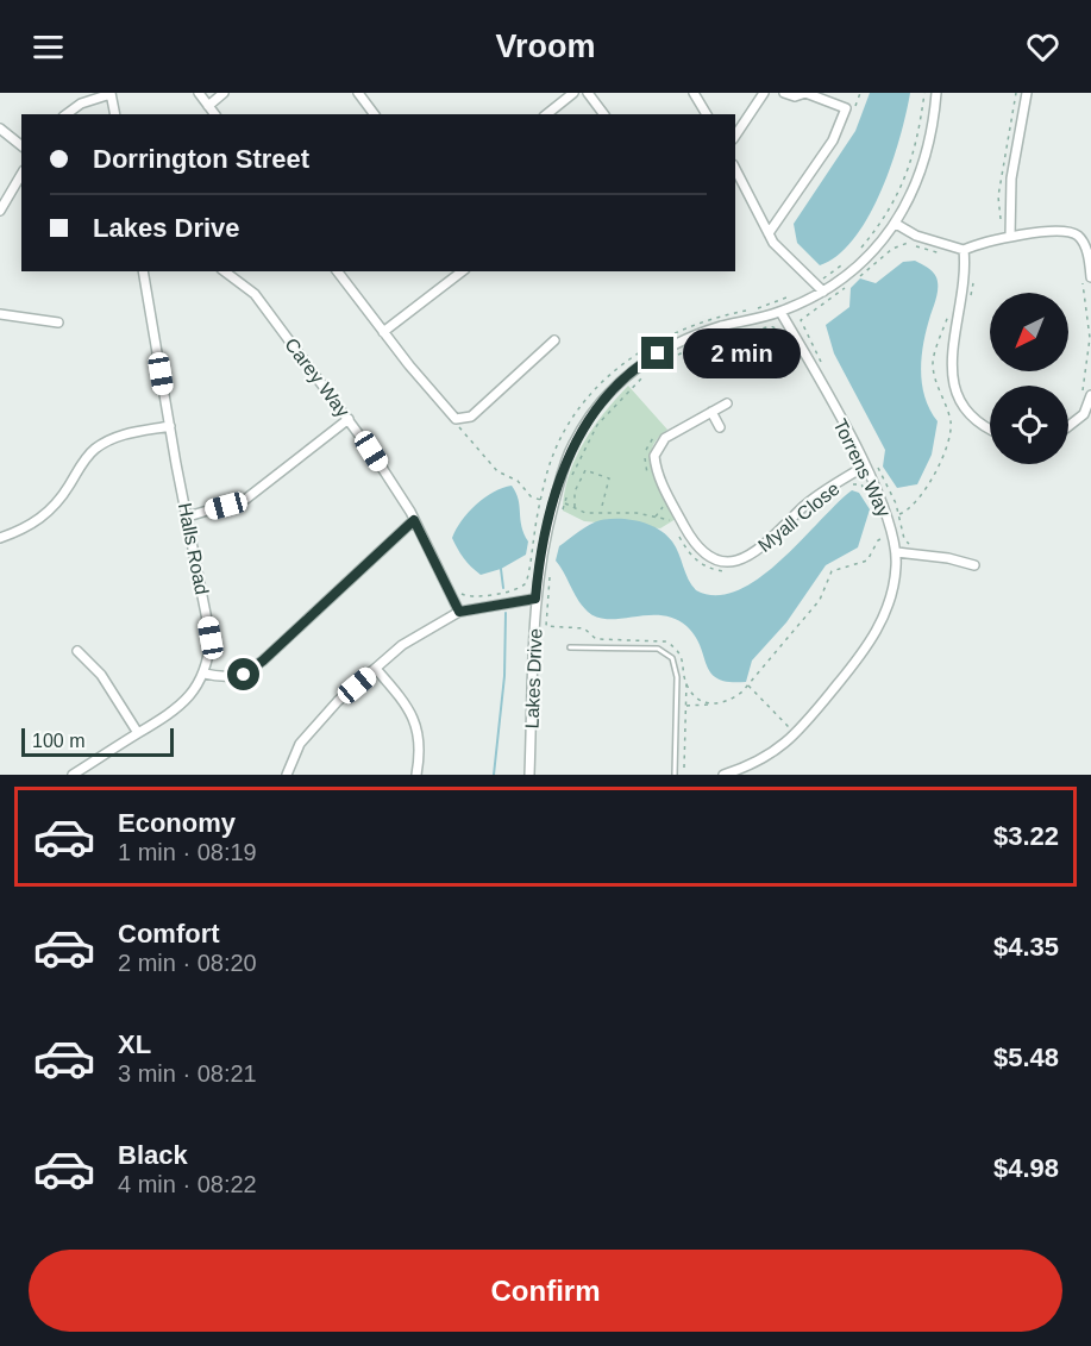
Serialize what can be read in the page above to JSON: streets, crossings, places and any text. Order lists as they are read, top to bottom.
{
  "streets": {
    "street": [
      "Carey Way",
      "Torrens Way",
      "Myall Close",
      "Halls Road",
      "Lakes Drive"
    ]
  },
  "crossings": [
    ["Torrens Way", "Myall Close"],
    ["Torrens Way", "Lakes Drive"]
  ],
  "scale_bar": "100 m",
  "north": "bottom left",
  "page": {
    "header": "Vroom",
    "banner": ["Dorrington Street", "Lakes Drive"],
    "bubble": "2 min",
    "scale": "100 m",
    "list": [
      {
        "name": "Economy",
        "note": "1 min · 08:19",
        "value": "$3.22"
      },
      {
        "name": "Comfort",
        "note": "2 min · 08:20",
        "value": "$4.35"
      },
      {
        "name": "XL",
        "note": "3 min · 08:21",
        "value": "$5.48"
      },
      {
        "name": "Black",
        "note": "4 min · 08:22",
        "value": "$4.98"
      }
    ],
    "buttons": "Confirm"
  }
}
